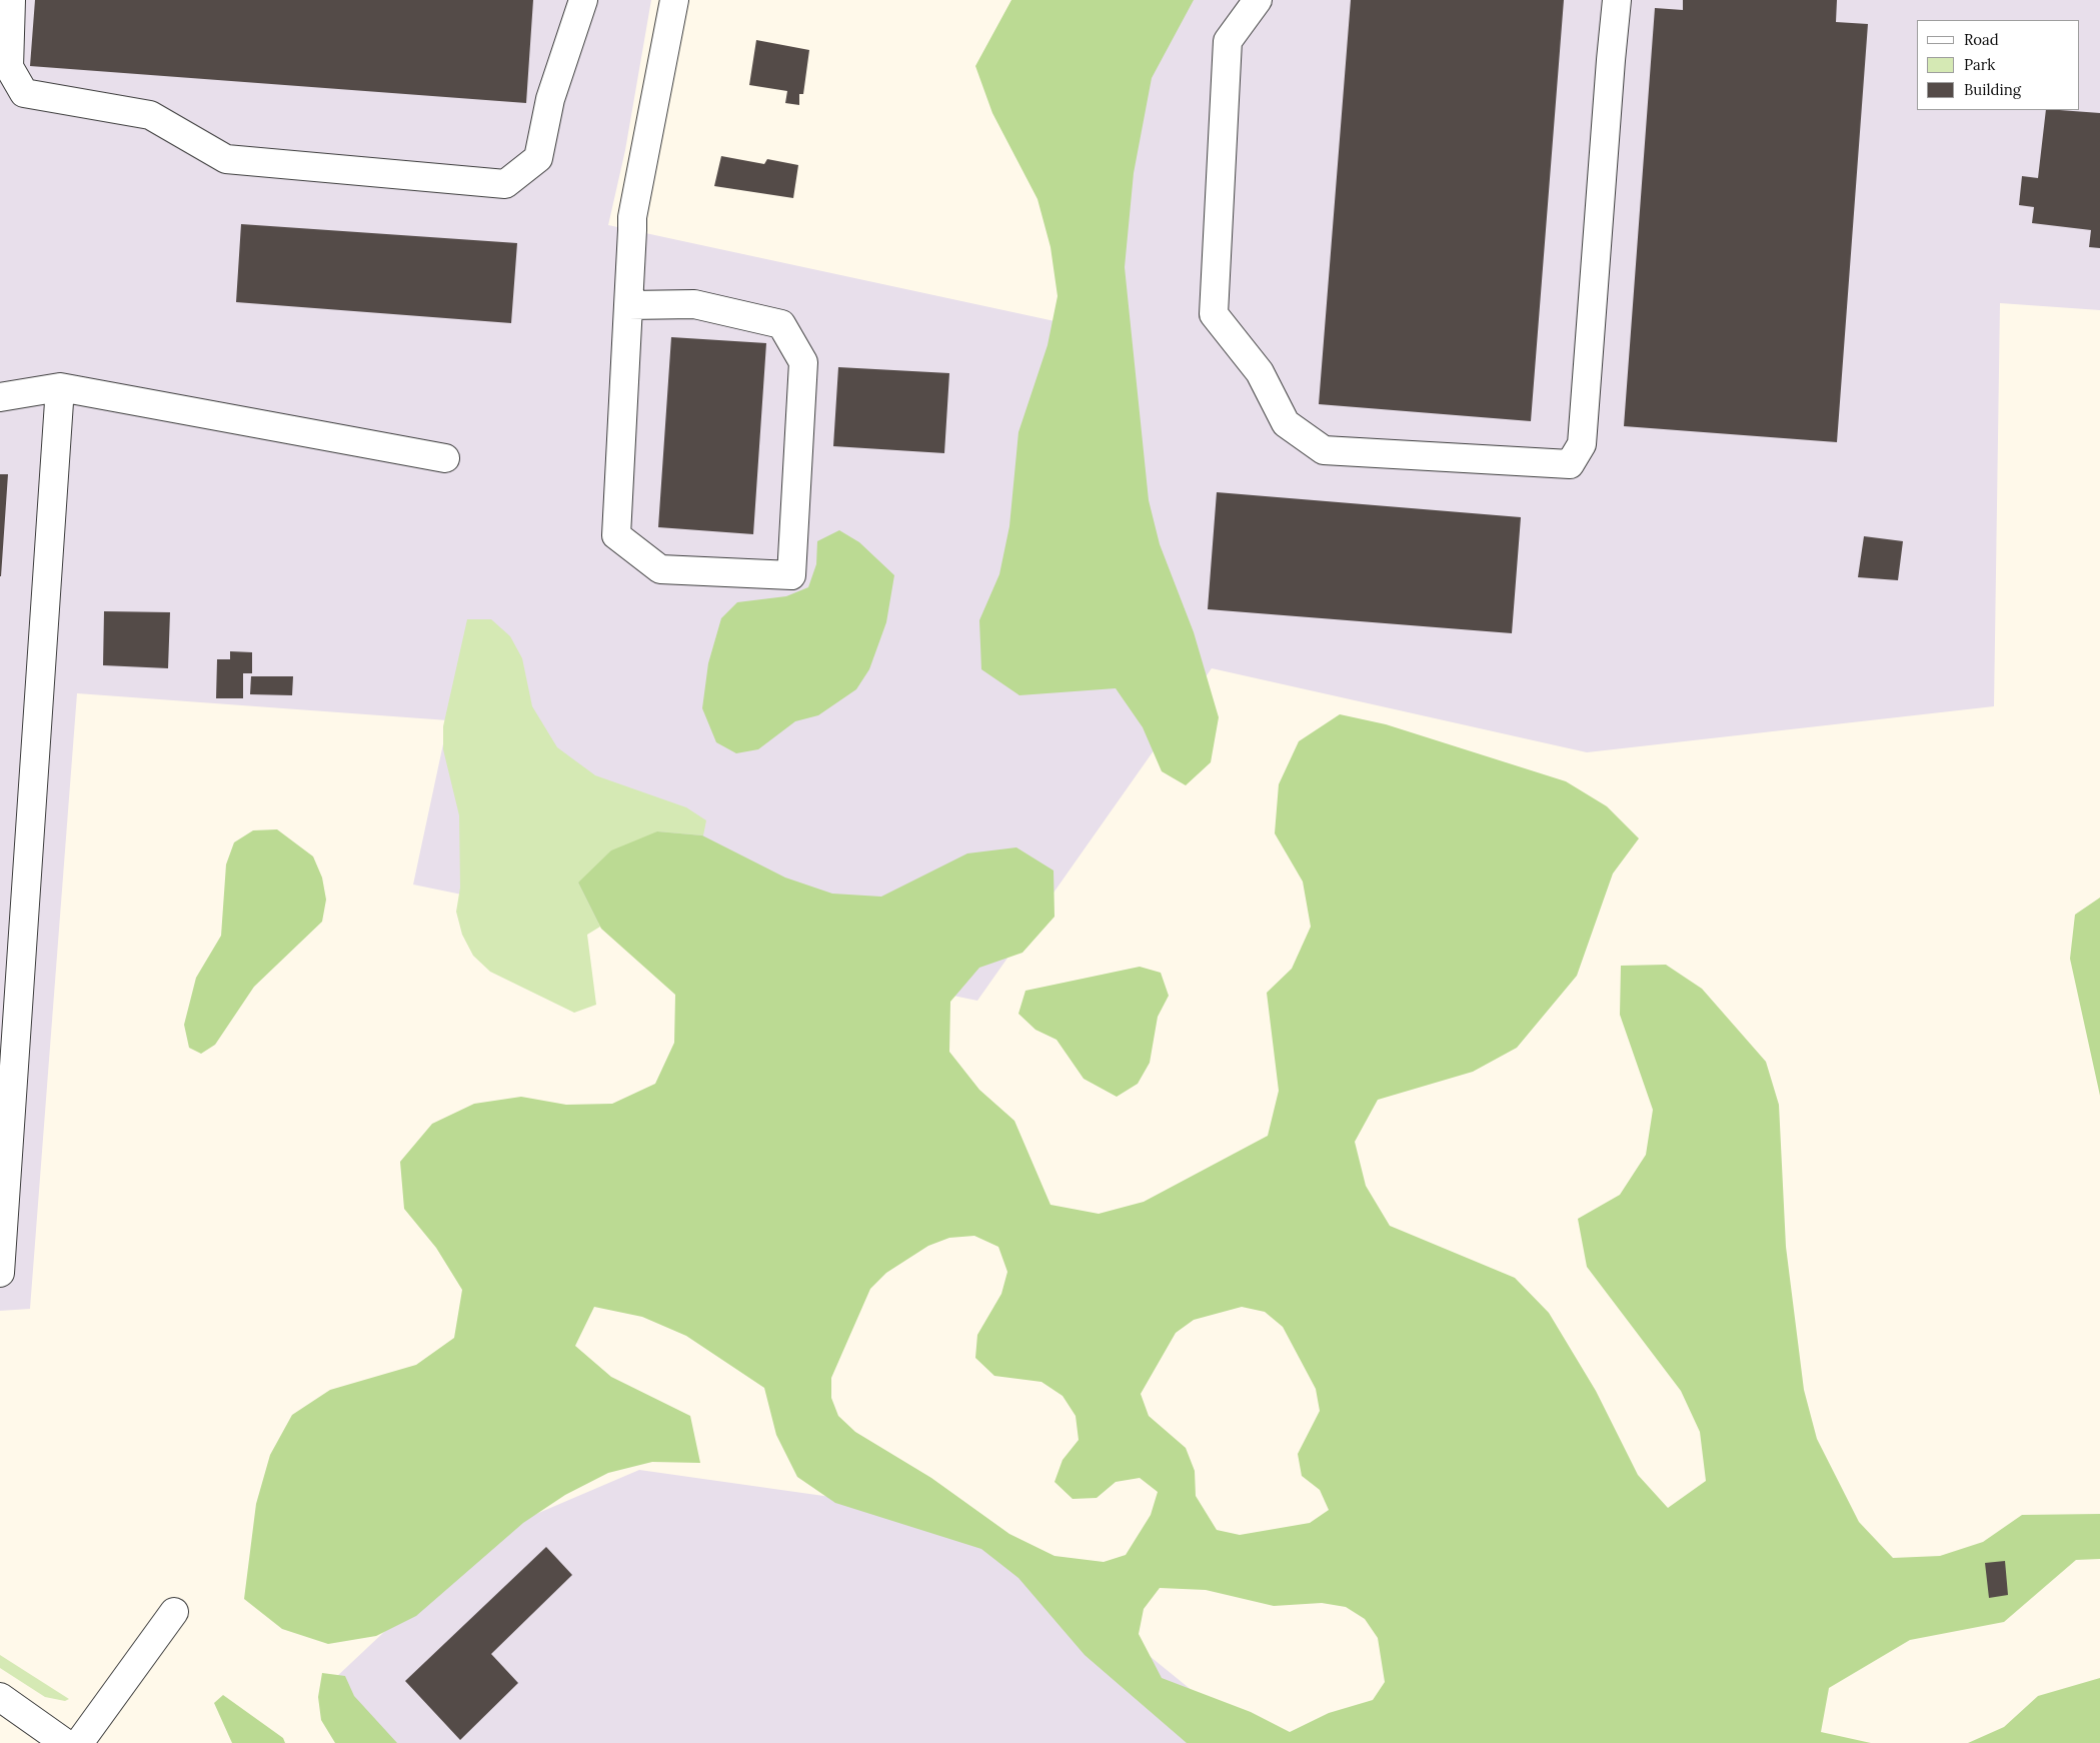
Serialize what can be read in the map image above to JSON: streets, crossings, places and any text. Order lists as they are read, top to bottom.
{
  "legend": ["Road", "Park", "Building"]
}
